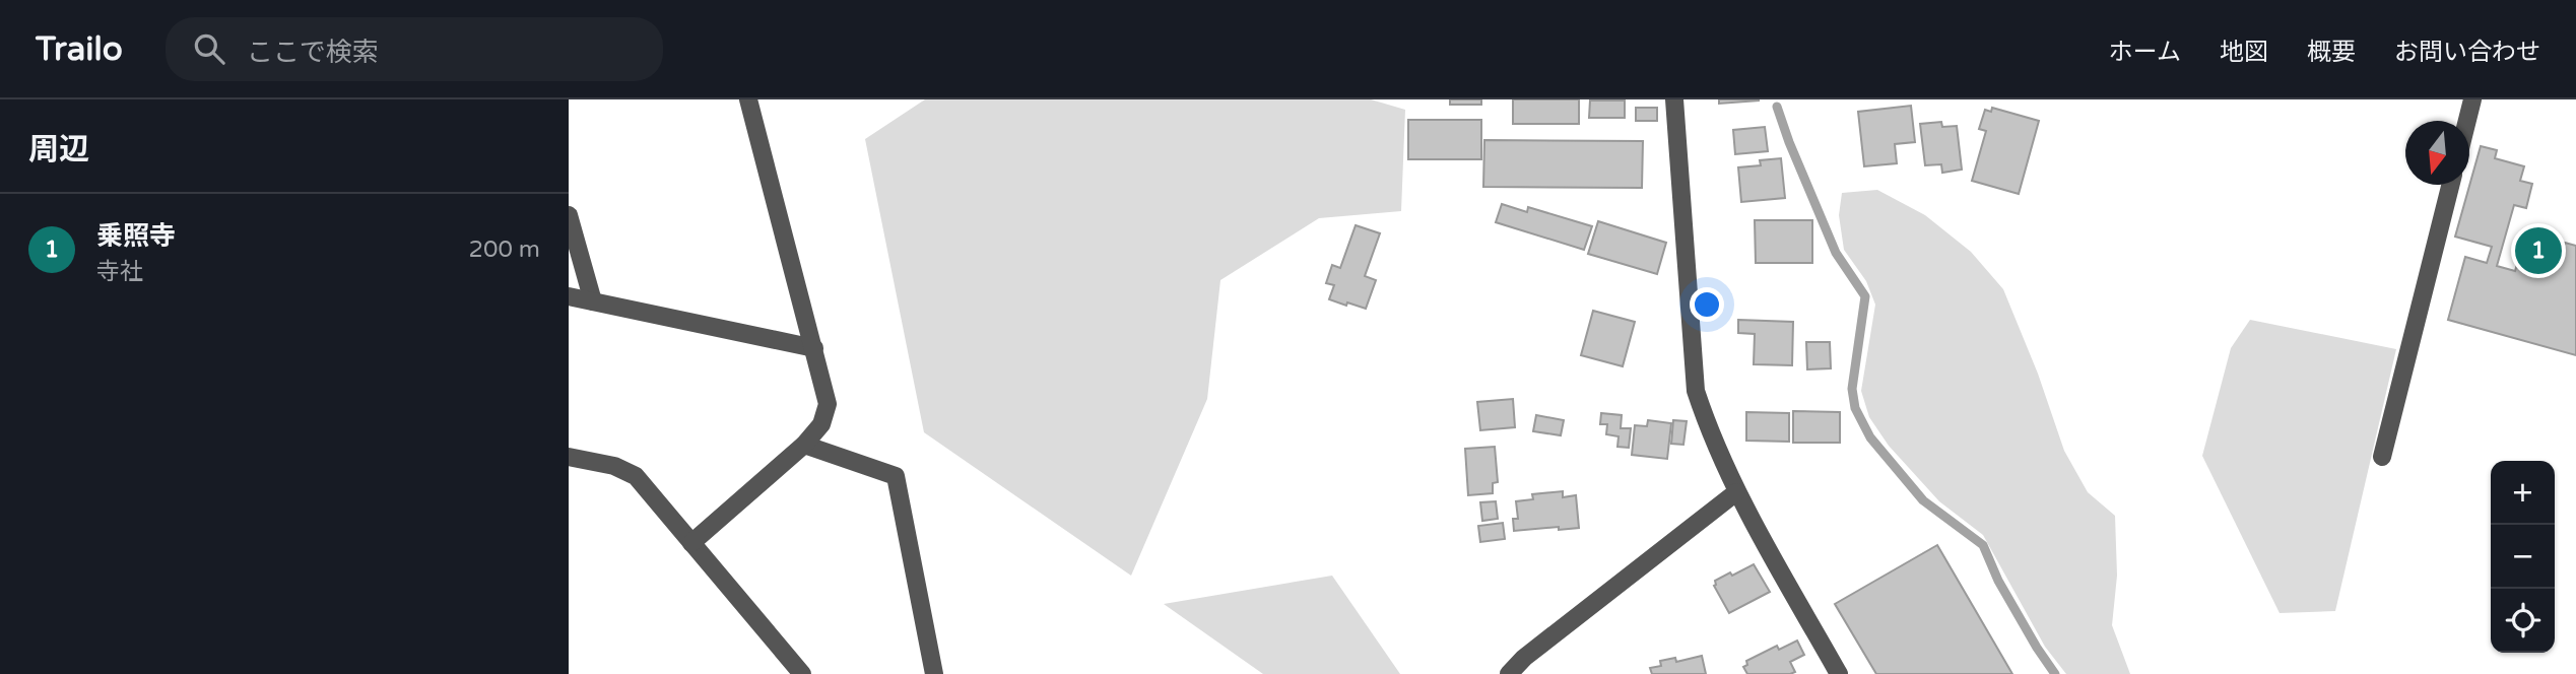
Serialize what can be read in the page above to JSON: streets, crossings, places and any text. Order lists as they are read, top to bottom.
{
  "north": "bottom",
  "page": {
    "header": "Trailo",
    "search": "ここで検索",
    "nav": [
      "ホーム",
      "地図",
      "概要",
      "お問い合わせ"
    ],
    "heading": "周辺",
    "list": [
      {
        "mark": "1",
        "name": "乗照寺",
        "note": "寺社",
        "value": "200 m"
      }
    ],
    "pins": "1",
    "map_buttons": ["+", "−"]
  }
}
